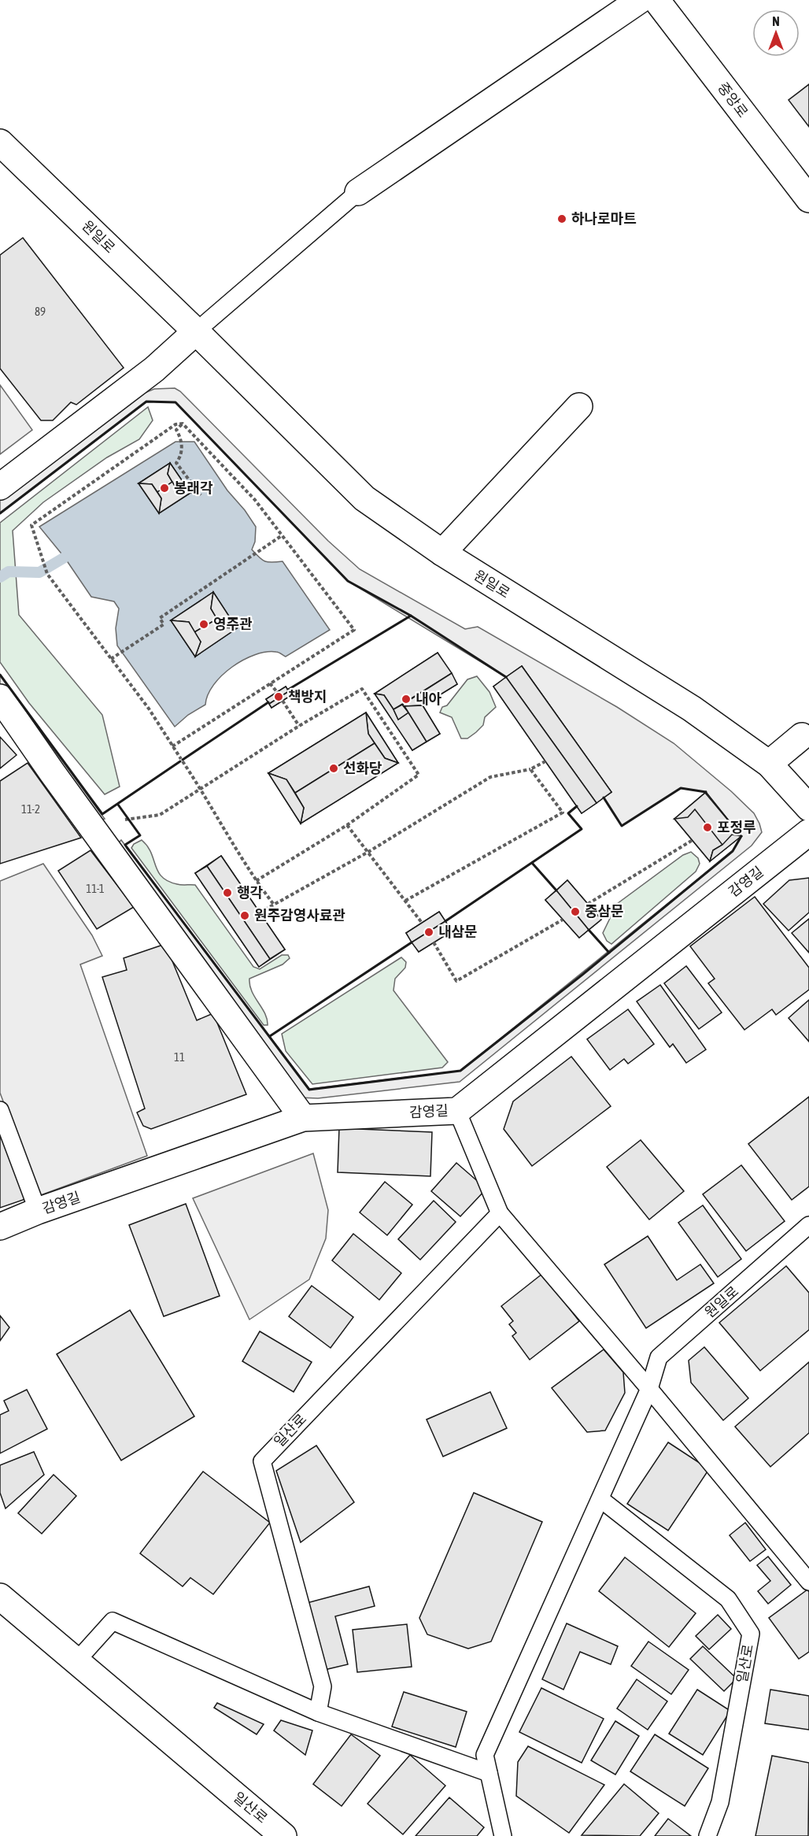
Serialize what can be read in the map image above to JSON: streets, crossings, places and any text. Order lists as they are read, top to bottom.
{
  "streets": {
    "street": [
      "중앙로",
      "원일로",
      "감영길",
      "일산로"
    ]
  },
  "places": [
    "하나로마트",
    "봉래각",
    "영주관",
    "책방지",
    "내아",
    "선화당",
    "포정루",
    "행각",
    "중삼문",
    "원주감영사료관",
    "내삼문"
  ],
  "house_numbers": [
    "89",
    "11-2",
    "11-1",
    "11"
  ],
  "north": "top"
}
